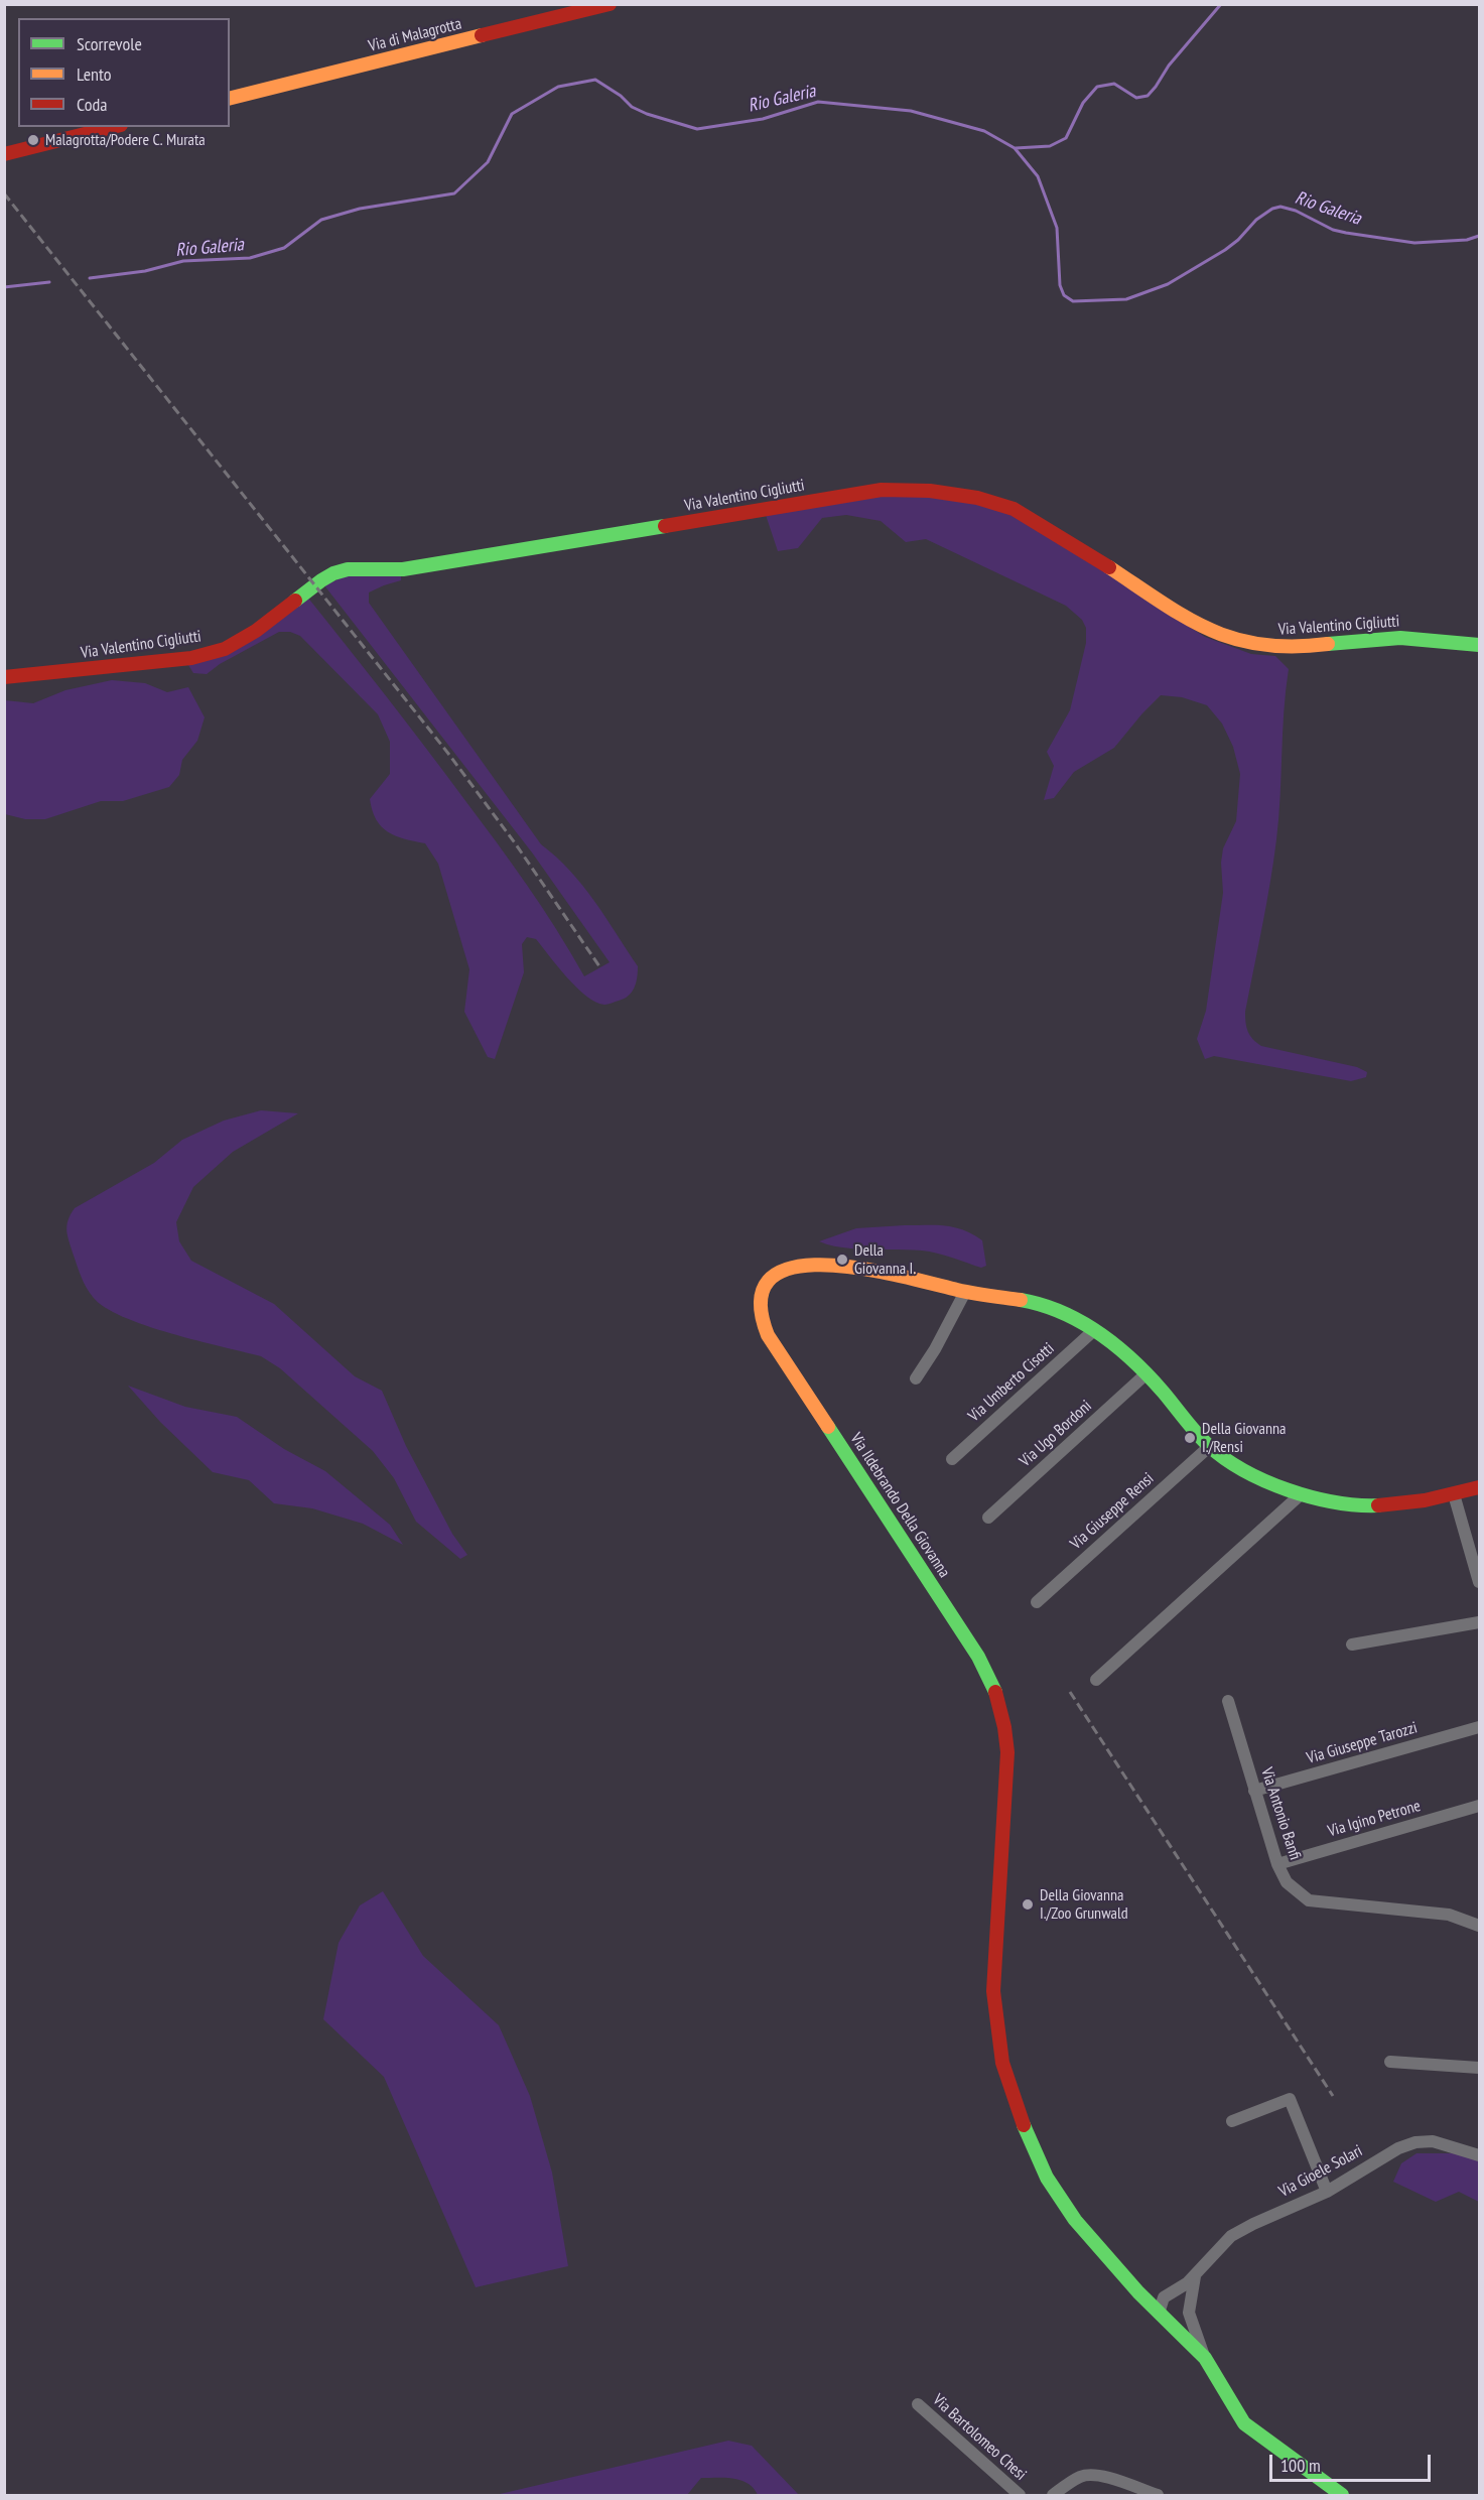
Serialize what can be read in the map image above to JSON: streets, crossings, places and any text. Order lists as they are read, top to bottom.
{
  "streets": {
    "street": [
      "Via di Malagrotta",
      "Via Valentino Cigliutti",
      "Via Umberto Cisotti",
      "Via Ugo Bordoni",
      "Via Ildebrando Della Giovanna",
      "Via Giuseppe Rensi",
      "Via Giuseppe Tarozzi",
      "Via Antonio Banfi",
      "Via Igino Petrone",
      "Via Gioele Solari",
      "Via Bartolomeo Chesi"
    ]
  },
  "crossings": [
    ["Via Umberto Cisotti", "Via Ildebrando Della Giovanna"],
    ["Via Ugo Bordoni", "Via Ildebrando Della Giovanna"],
    ["Via Ildebrando Della Giovanna", "Via Giuseppe Rensi"],
    ["Via Giuseppe Tarozzi", "Via Antonio Banfi"],
    ["Via Antonio Banfi", "Via Igino Petrone"]
  ],
  "water": ["Rio Galeria"],
  "places": [
    "Malagrotta/Podere C. Murata",
    "Della Giovanna I.",
    "Della Giovanna I./Rensi",
    "Della Giovanna I./Zoo Grunwald"
  ],
  "legend": ["Scorrevole", "Lento", "Coda"],
  "scale_bar": "100 m"
}
